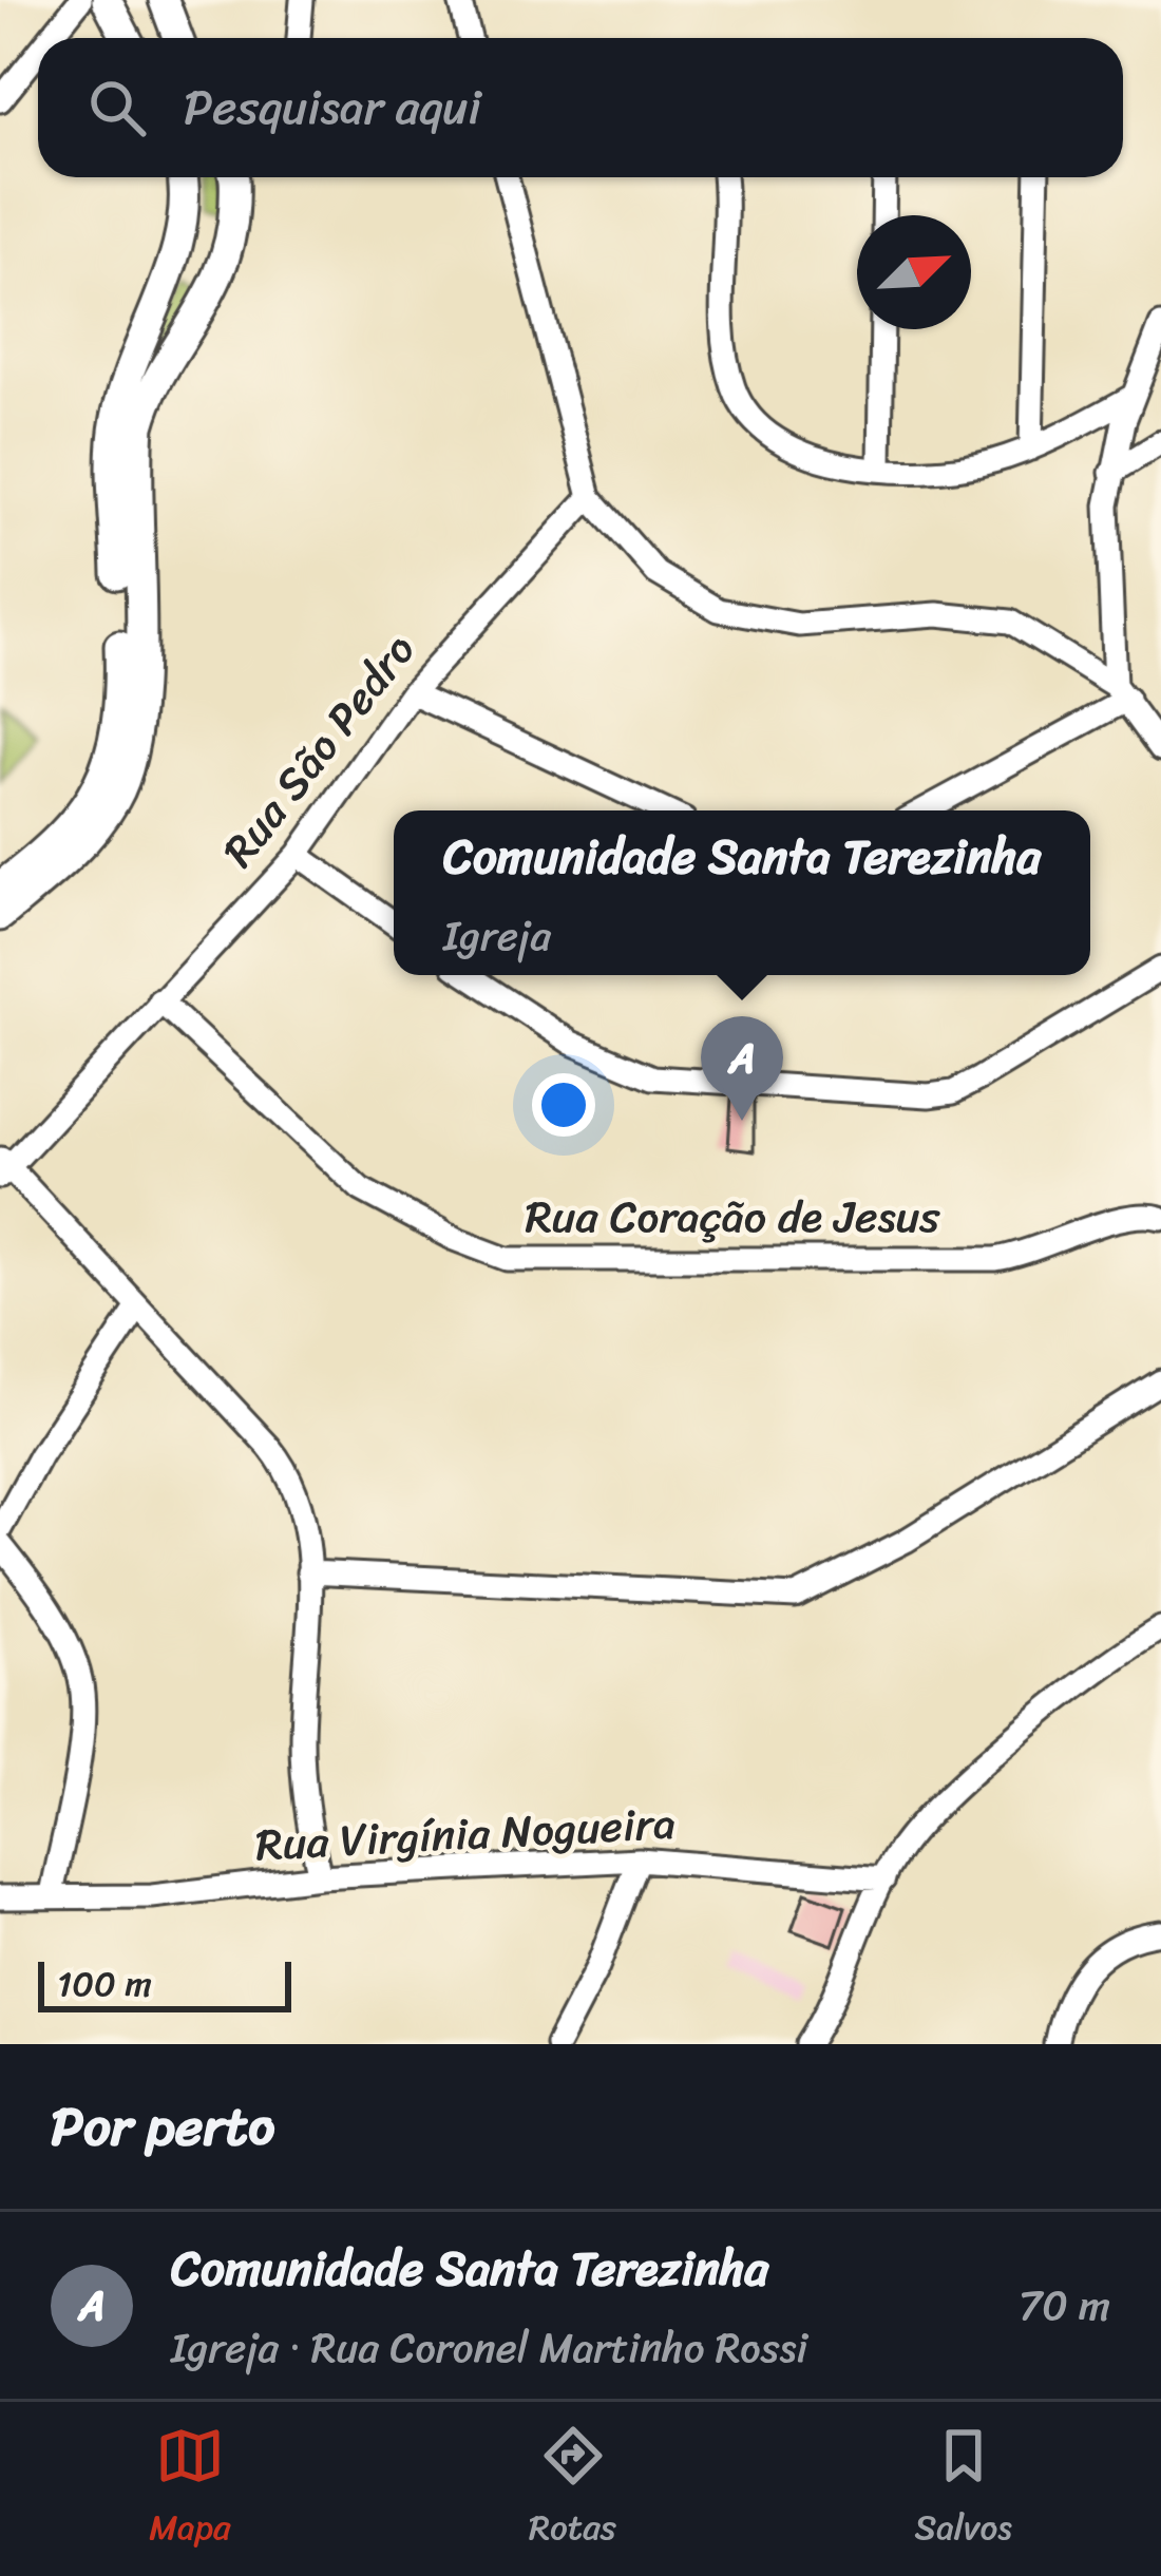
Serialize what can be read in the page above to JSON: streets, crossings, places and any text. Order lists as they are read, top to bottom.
{
  "streets": {
    "street": ["Rua São Pedro", "Rua Coração de Jesus", "Rua Virgínia Nogueira"]
  },
  "crossings": [
    ["Rua São Pedro", "Rua Coração de Jesus"]
  ],
  "scale_bar": "100 m",
  "north": "top right",
  "page": {
    "search": "Pesquisar aqui",
    "popup": ["Comunidade Santa Terezinha", "Igreja"],
    "pins": "A",
    "scale": "100 m",
    "heading": "Por perto",
    "list": [
      {
        "mark": "A",
        "name": "Comunidade Santa Terezinha",
        "note": "Igreja · Rua Coronel Martinho Rossi",
        "value": "70 m"
      }
    ],
    "nav": ["Mapa", "Rotas", "Salvos"]
  }
}
